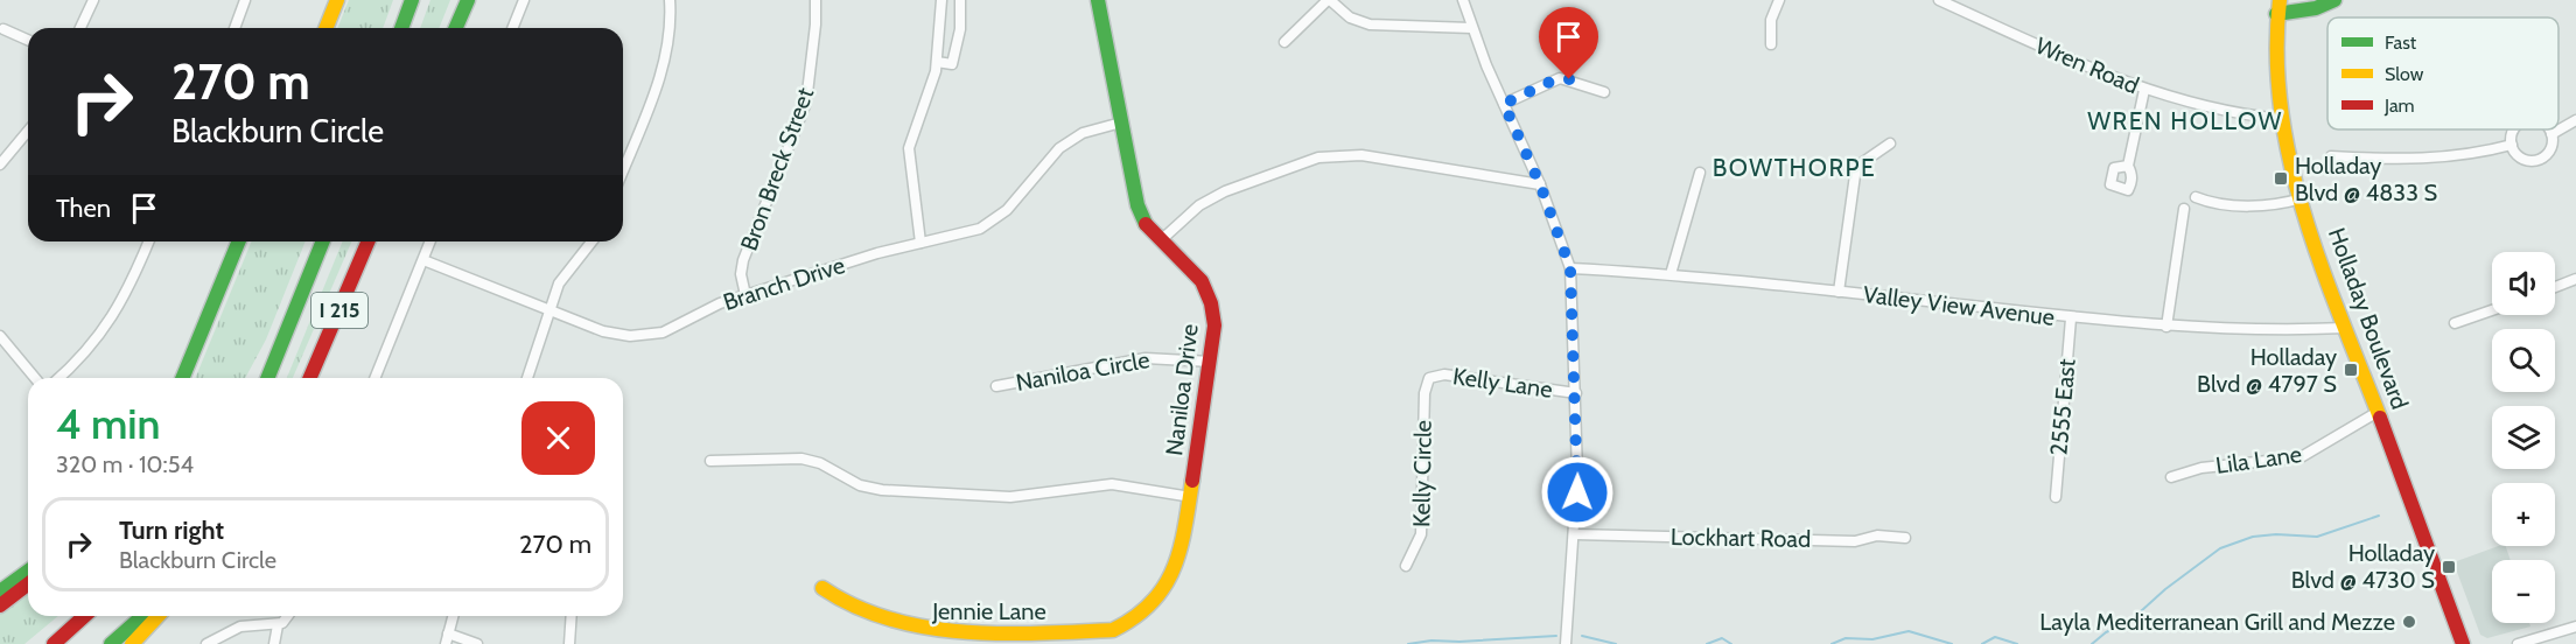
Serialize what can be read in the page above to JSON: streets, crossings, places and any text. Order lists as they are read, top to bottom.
{
  "streets": {
    "main road": [
      "I 215",
      "Holladay Boulevard",
      "Naniloa Drive",
      "Jennie Lane"
    ],
    "street": [
      "Wren Road",
      "Bron Breck Street",
      "Branch Drive",
      "Valley View Avenue",
      "Naniloa Circle",
      "Kelly Lane",
      "2555 East",
      "Lila Lane",
      "Kelly Circle",
      "Lockhart Road"
    ]
  },
  "crossings": [
    ["Wren Road", "Holladay Boulevard"],
    ["Bron Breck Street", "Branch Drive"],
    ["Branch Drive", "Naniloa Drive"],
    ["Valley View Avenue", "Holladay Boulevard"],
    ["Valley View Avenue", "2555 East"],
    ["Holladay Boulevard", "Lila Lane"],
    ["Naniloa Circle", "Naniloa Drive"],
    ["Kelly Lane", "Kelly Circle"],
    ["Naniloa Drive", "Jennie Lane"]
  ],
  "districts": ["WREN HOLLOW", "BOWTHORPE"],
  "places": {
    "transit": ["Holladay Blvd @ 4833 S", "Holladay Blvd @ 4797 S", "Holladay Blvd @ 4730 S"],
    "other": ["Layla Mediterranean Grill and Mezze"]
  },
  "legend": ["Fast", "Slow", "Jam"],
  "page": {
    "turn": ["270 m", "Blackburn Circle"],
    "then": "Then",
    "map_buttons": ["+", "−"],
    "heading": ["4 min", "320 m · 10:54"],
    "list": [
      {
        "name": "Turn right",
        "note": "Blackburn Circle",
        "value": "270 m"
      }
    ]
  }
}
